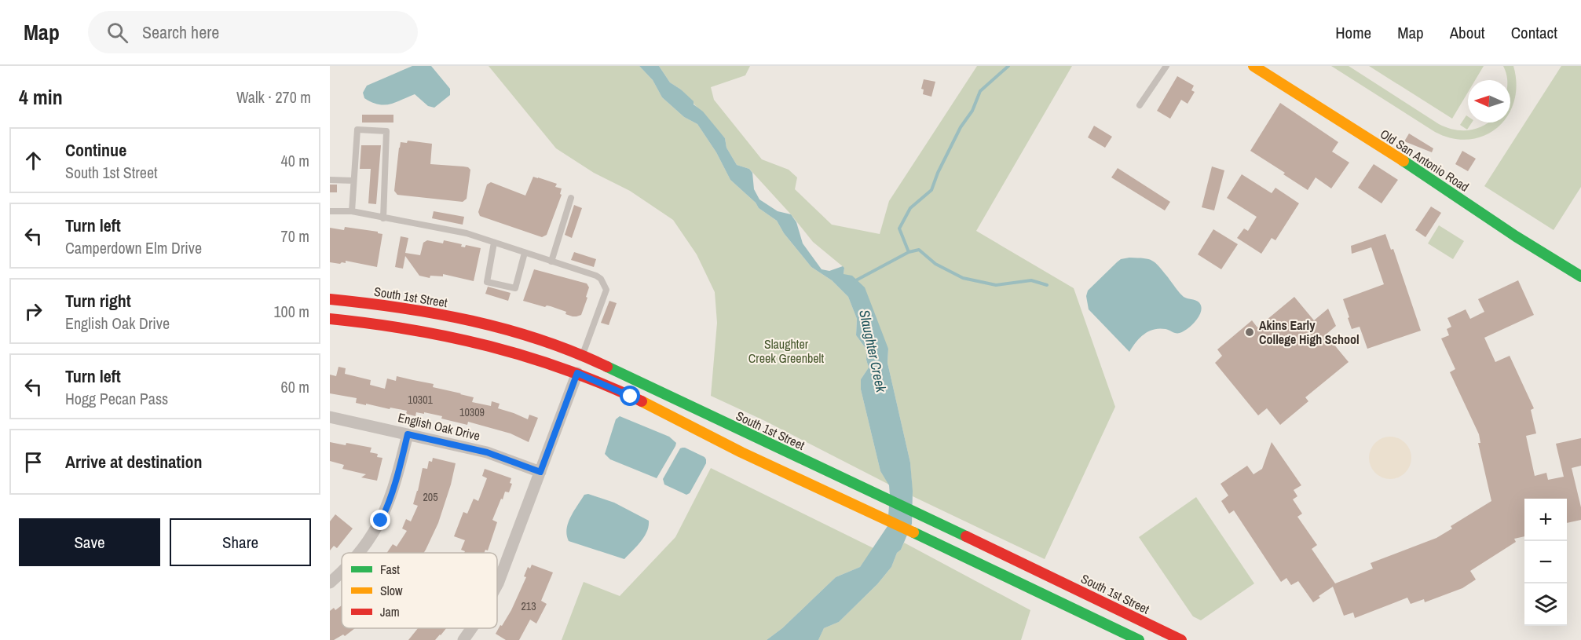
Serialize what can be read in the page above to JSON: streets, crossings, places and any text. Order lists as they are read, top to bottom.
{
  "streets": {
    "main road": ["Old San Antonio Road", "South 1st Street"],
    "street": ["English Oak Drive"]
  },
  "water": ["Slaughter Creek"],
  "parks": ["Slaughter Creek Greenbelt"],
  "places": ["Akins Early College High School"],
  "house_numbers": [
    "10301",
    "10309",
    "205",
    "213"
  ],
  "legend": ["Fast", "Slow", "Jam"],
  "north": "left",
  "page": {
    "header": "Map",
    "search": "Search here",
    "nav": [
      "Home",
      "Map",
      "About",
      "Contact"
    ],
    "heading": ["4 min", "Walk · 270 m"],
    "list": [
      ["Continue", "South 1st Street", "40 m"],
      ["Turn left", "Camperdown Elm Drive", "70 m"],
      ["Turn right", "English Oak Drive", "100 m"],
      ["Turn left", "Hogg Pecan Pass", "60 m"],
      "Arrive at destination"
    ],
    "map_buttons": ["+", "−"],
    "buttons": ["Save", "Share"]
  }
}
